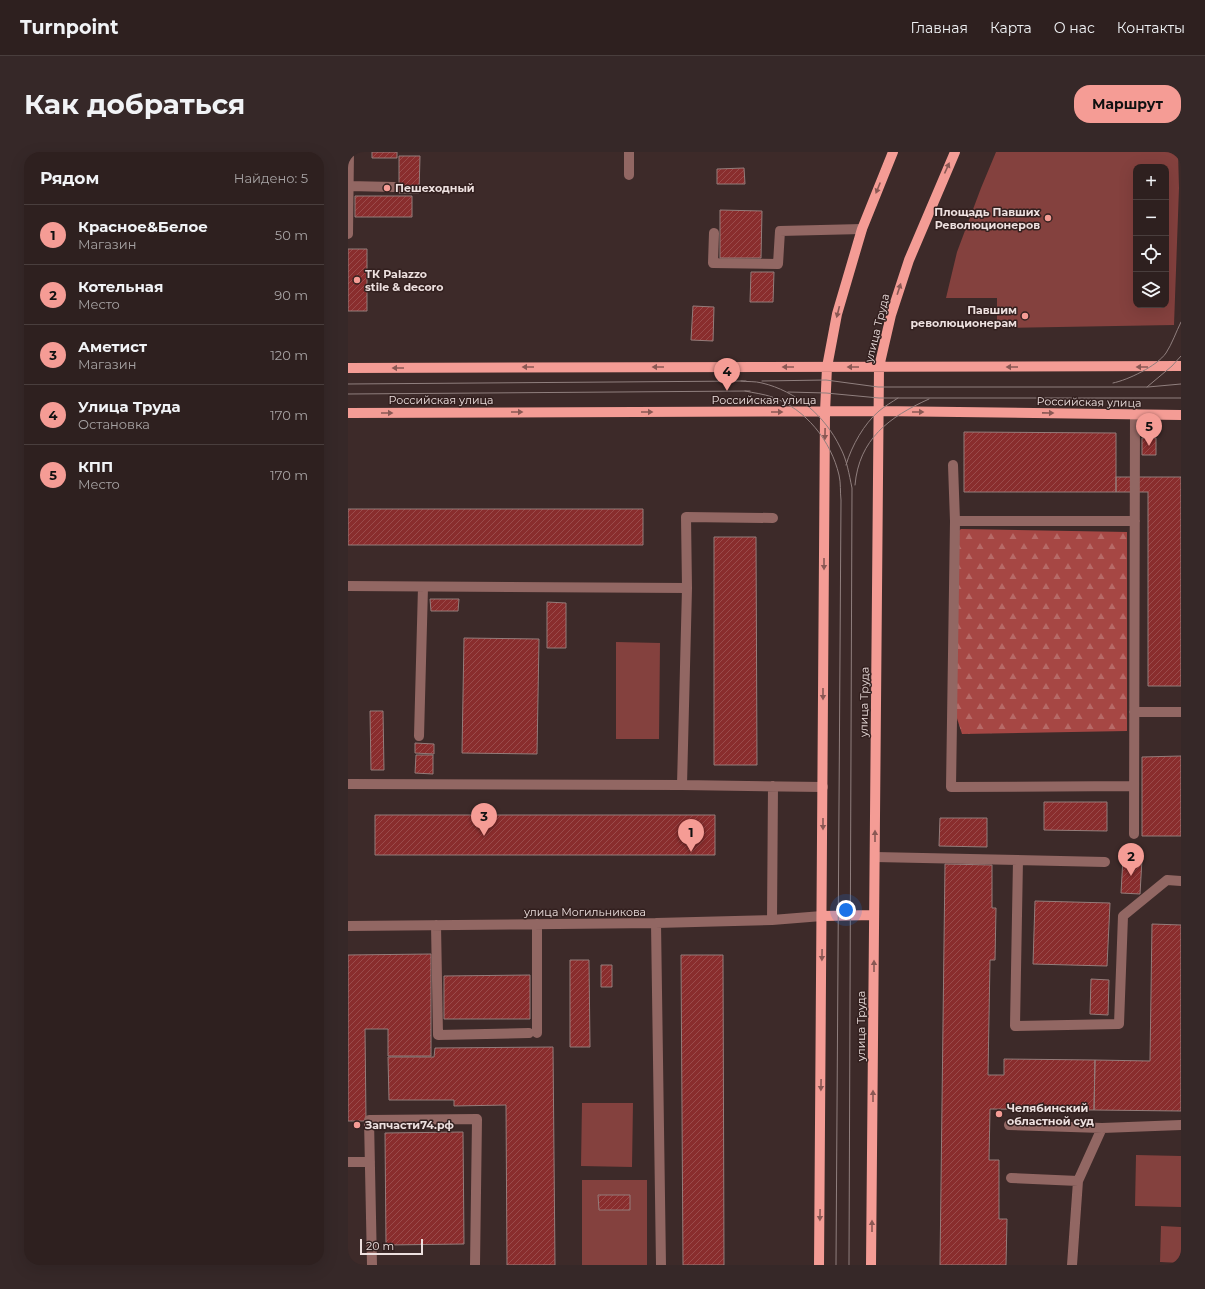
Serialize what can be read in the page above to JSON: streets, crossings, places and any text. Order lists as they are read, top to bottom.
{
  "streets": {
    "main road": ["улица Труда", "Российская улица"],
    "street": ["улица Могильникова"]
  },
  "crossings": [
    ["улица Труда", "Российская улица"]
  ],
  "places": [
    "Пешеходный",
    "Площадь Павших Революционеров",
    "ТК Palazzo stile & decoro",
    "Павшим революционерам",
    "Челябинский областной суд",
    "Запчасти74.рф"
  ],
  "scale_bar": "20 m",
  "page": {
    "header": "Turnpoint",
    "nav": [
      "Главная",
      "Карта",
      "О нас",
      "Контакты"
    ],
    "buttons": "Маршрут",
    "title": "Как добраться",
    "heading": ["Рядом", "Найдено: 5"],
    "map_buttons": ["+", "−"],
    "list": [
      {
        "mark": "1",
        "name": "Красное&Белое",
        "note": "Магазин",
        "value": "50 m"
      },
      {
        "mark": "2",
        "name": "Котельная",
        "note": "Место",
        "value": "90 m"
      },
      {
        "mark": "3",
        "name": "Аметист",
        "note": "Магазин",
        "value": "120 m"
      },
      {
        "mark": "4",
        "name": "Улица Труда",
        "note": "Остановка",
        "value": "170 m"
      },
      {
        "mark": "5",
        "name": "КПП",
        "note": "Место",
        "value": "170 m"
      }
    ],
    "pins": [
      "4",
      "5",
      "3",
      "1",
      "2"
    ],
    "scale": "20 m"
  }
}
